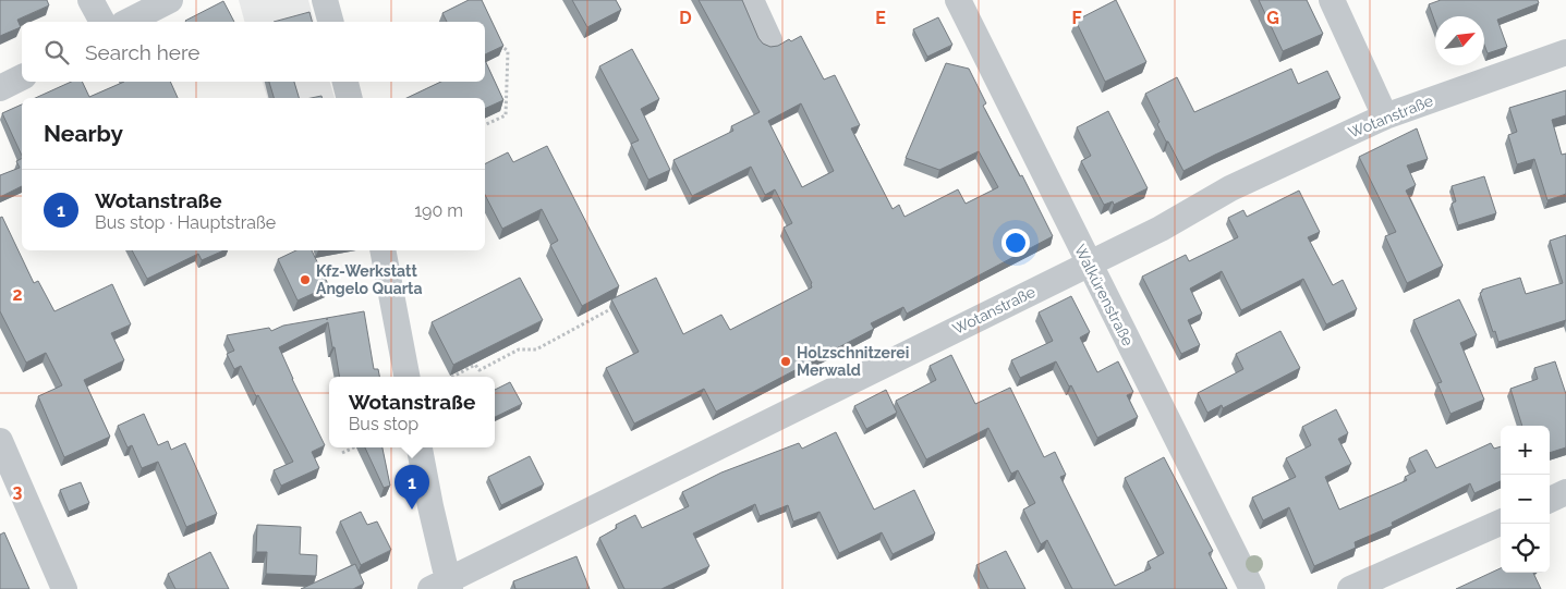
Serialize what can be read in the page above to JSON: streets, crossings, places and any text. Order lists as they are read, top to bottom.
{
  "streets": {
    "street": ["Wotanstraße", "Walkürenstraße"]
  },
  "crossings": [
    ["Wotanstraße", "Walkürenstraße"]
  ],
  "places": ["Kfz-Werkstatt Angelo Quarta", "Holzschnitzerei Merwald"],
  "north": "top right",
  "page": {
    "search": "Search here",
    "heading": "Nearby",
    "list": [
      {
        "mark": "1",
        "name": "Wotanstraße",
        "note": "Bus stop · Hauptstraße",
        "value": "190 m"
      }
    ],
    "popup": ["Wotanstraße", "Bus stop"],
    "map_buttons": ["+", "−"],
    "pins": "1"
  },
  "grid": {
    "columns": [
      "D",
      "E",
      "F",
      "G"
    ],
    "rows": ["2", "3"]
  }
}
